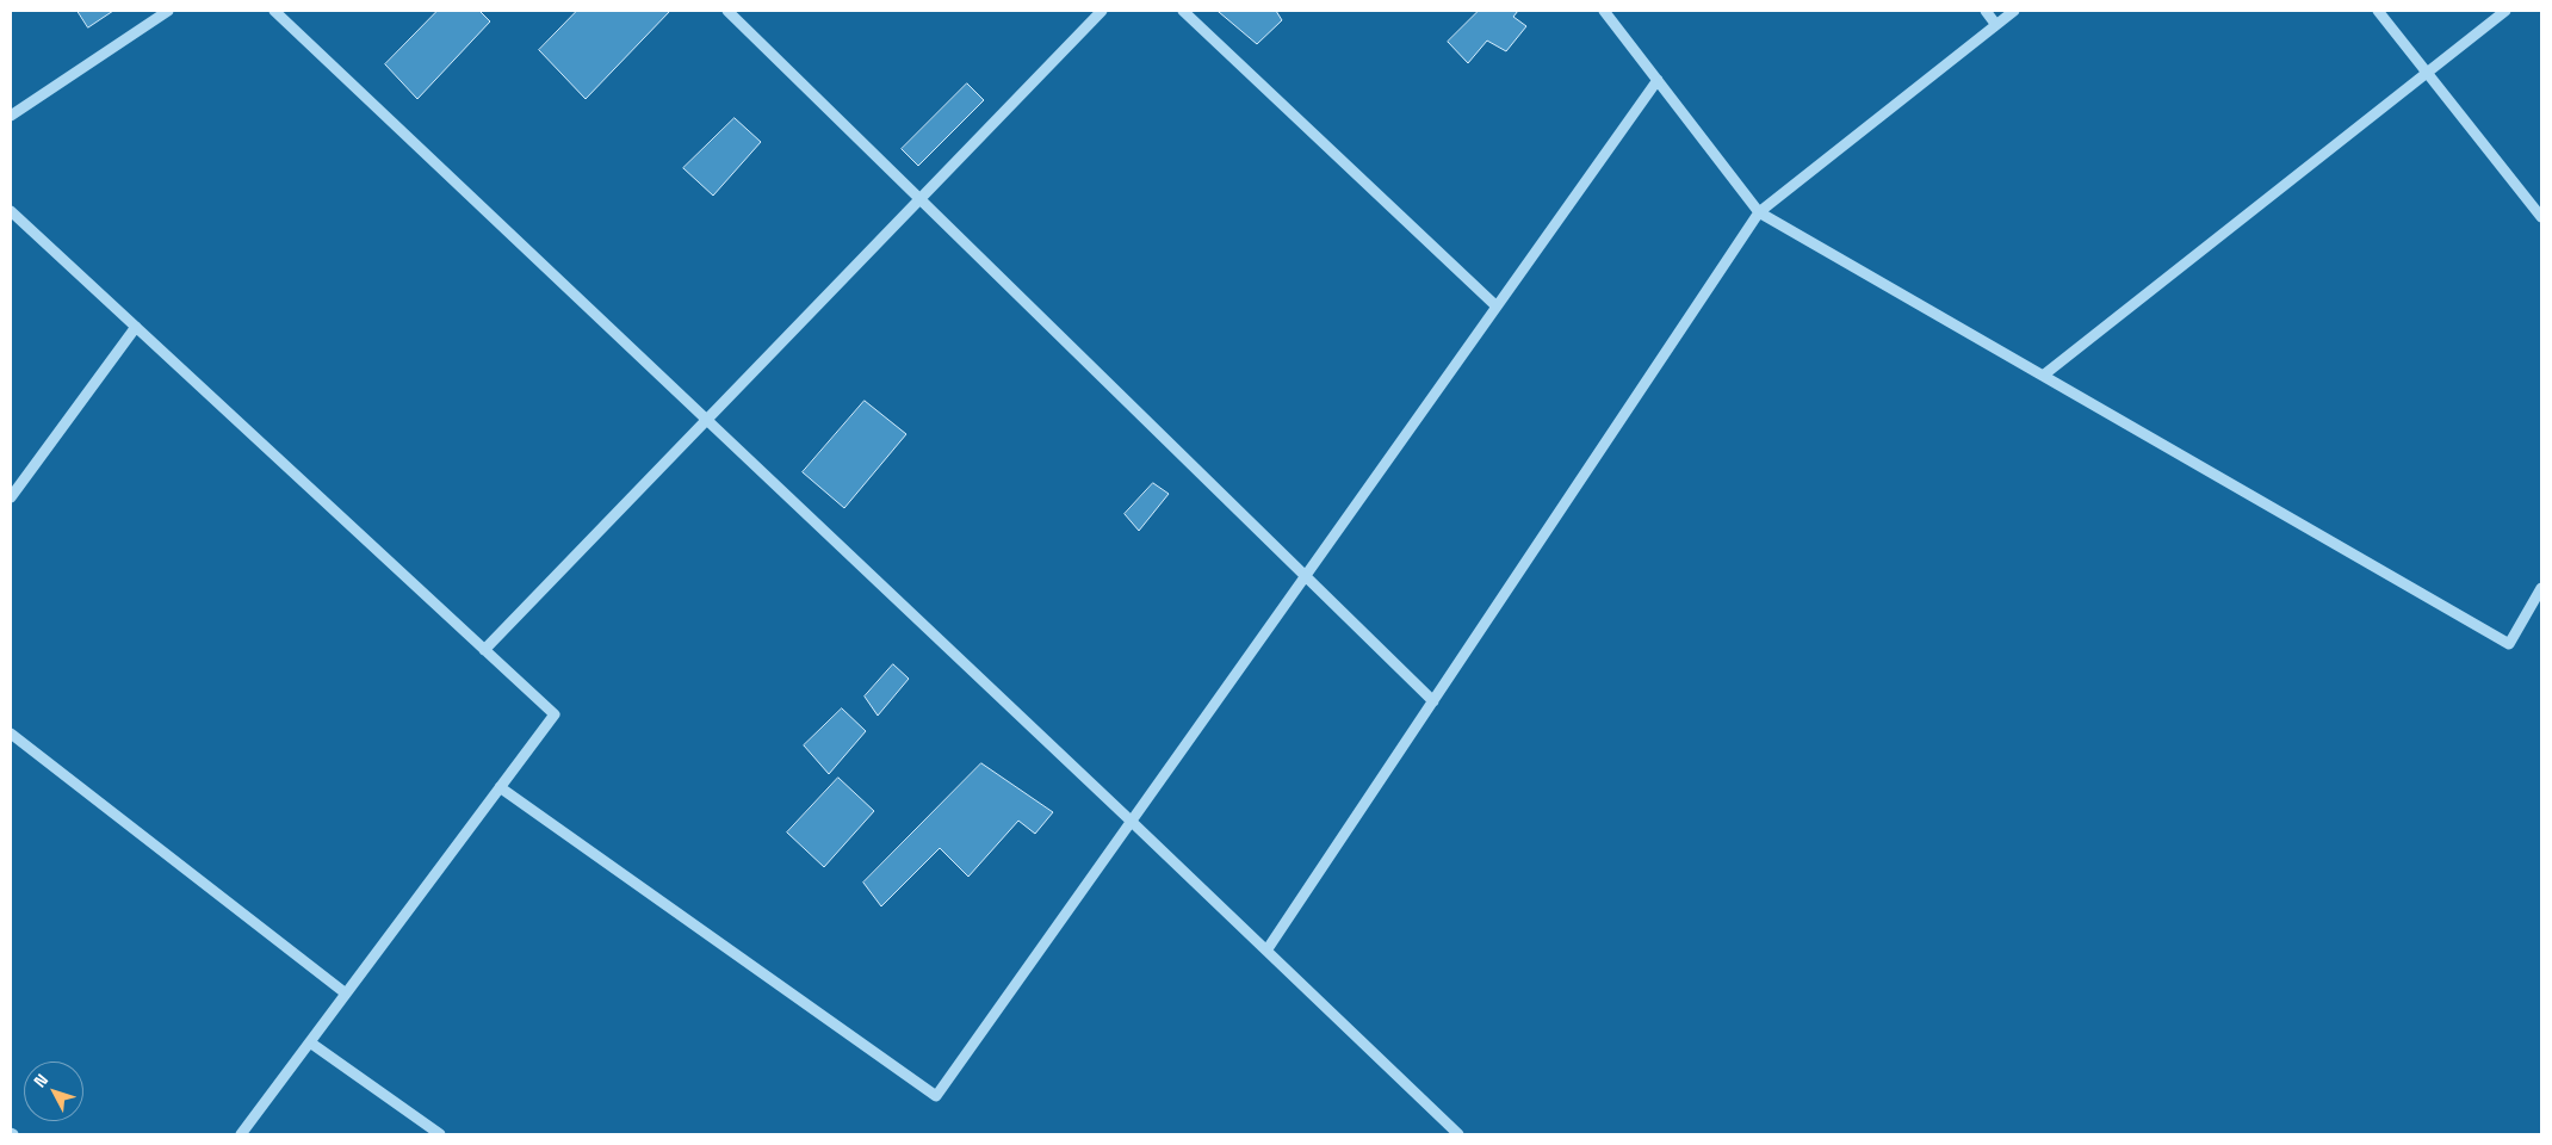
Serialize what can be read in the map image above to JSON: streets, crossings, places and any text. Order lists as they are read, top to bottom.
{
  "north": "top left"
}
